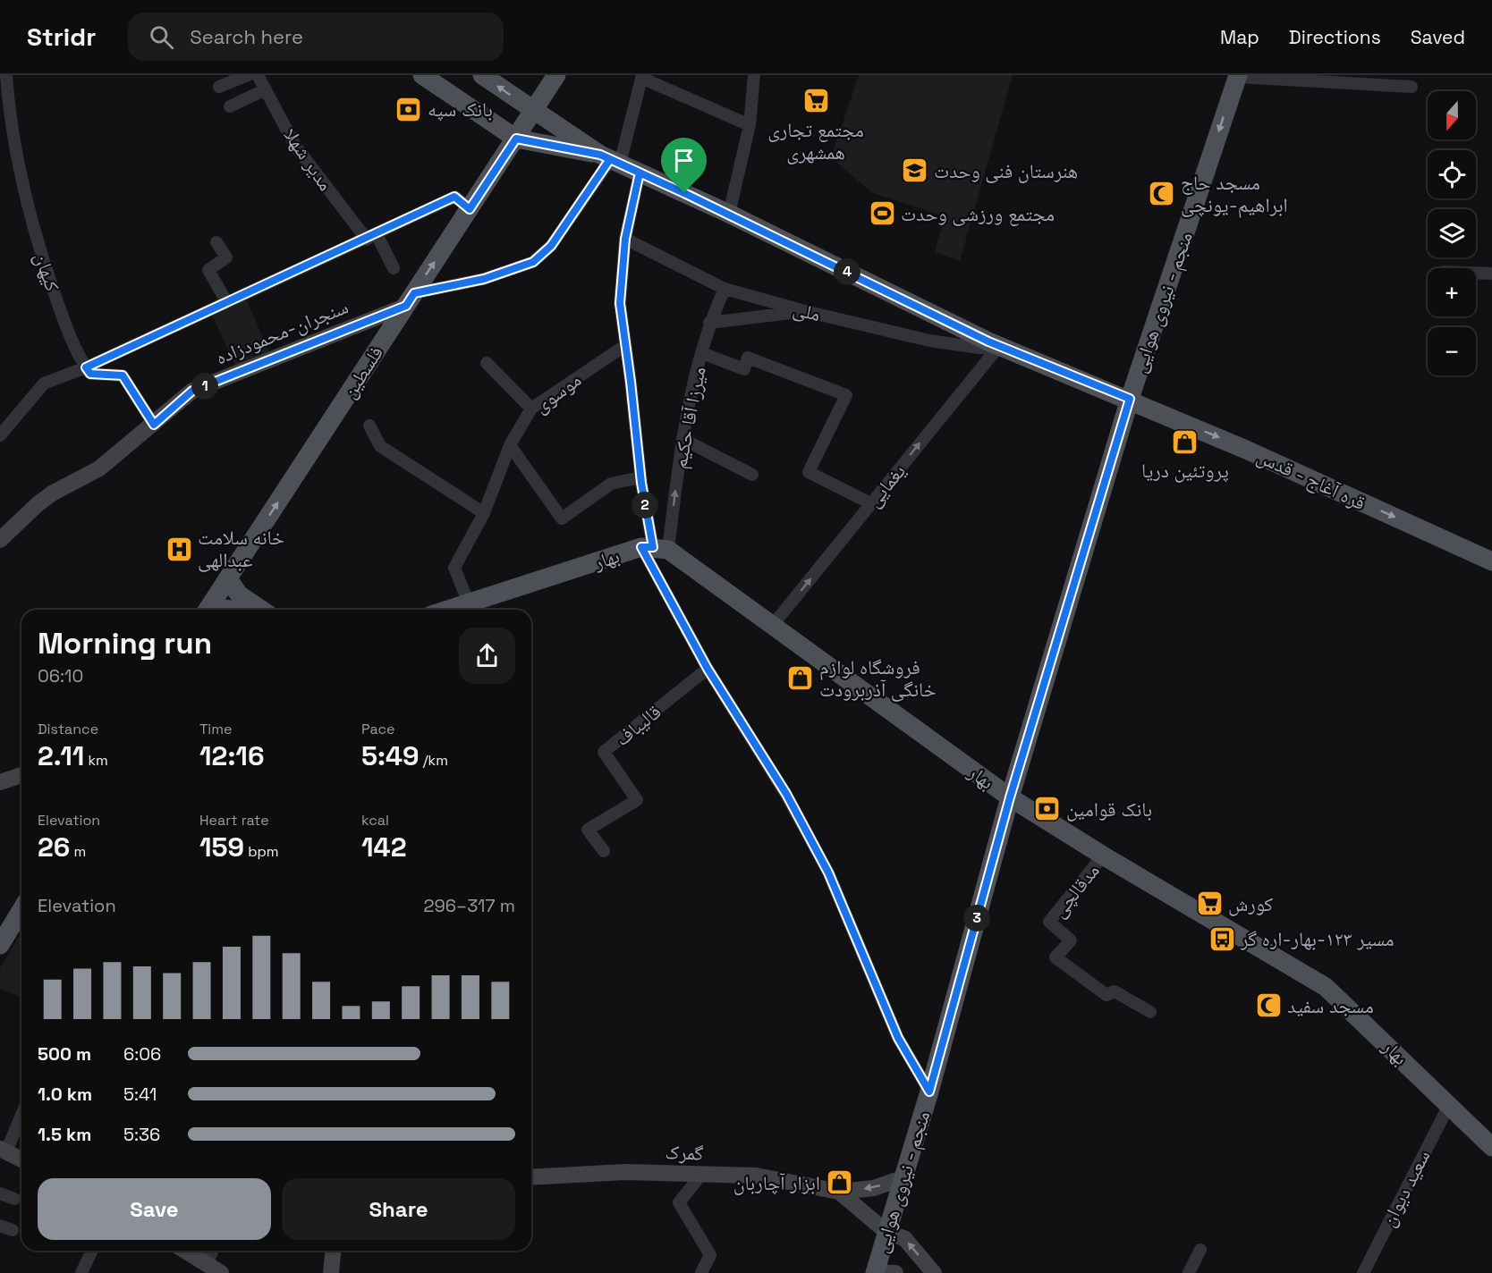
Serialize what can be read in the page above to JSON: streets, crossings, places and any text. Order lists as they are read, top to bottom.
{
  "streets": {
    "main road": [
      "منجم - نیروی هوایی",
      "فلسطین",
      "قره آغاج - قدس",
      "بهار"
    ],
    "street": [
      "مدیر شهلا",
      "کیهان",
      "ملی",
      "سنجران-محمودزاده",
      "موسوی",
      "میرزا آقا حکیم",
      "یغمایی",
      "قالیباف",
      "مدقالچی",
      "گمرک",
      "سعید دیوان"
    ]
  },
  "crossings": [
    ["منجم - نیروی هوایی", "قره آغاج - قدس"],
    ["منجم - نیروی هوایی", "بهار"],
    ["منجم - نیروی هوایی", "گمرک"],
    ["ملی", "میرزا آقا حکیم"],
    ["ملی", "قره آغاج - قدس"],
    ["ملی", "یغمایی"],
    ["سنجران-محمودزاده", "فلسطین"],
    ["موسوی", "بهار"],
    ["میرزا آقا حکیم", "بهار"],
    ["قره آغاج - قدس", "یغمایی"],
    ["یغمایی", "بهار"],
    ["بهار", "مدقالچی"],
    ["بهار", "سعید دیوان"]
  ],
  "one_way": ["فلسطین", "قره آغاج - قدس", "یغمایی"],
  "places": {
    "supermarket": ["مجتمع تجاری همشهری", "کورش"],
    "bank": ["بانک سپه", "بانک قوامین"],
    "school or university": ["هنرستان فنی وحدت"],
    "mosque": ["مسجد حاج ابراهیم-یونچی", "مسجد سفید"],
    "sports": ["مجتمع ورزشی وحدت"],
    "shop": ["پروتئین دریا", "فروشگاه لوازم خانگی آذربرودت", "ابزار آچاربان"],
    "hospital": ["خانه سلامت عبدالهی"],
    "bus stop": ["مسیر ۱۲۳-بهار-اره گر"]
  },
  "north": "bottom",
  "page": {
    "header": "Stridr",
    "search": "Search here",
    "nav": ["Map", "Directions", "Saved"],
    "map_buttons": ["+", "−"],
    "pins": [
      "4",
      "1",
      "2",
      "3"
    ],
    "heading": ["Morning run", "06:10"],
    "stats": [
      ["Distance", "2.11 km"],
      ["Time", "12:16"],
      ["Pace", "5:49 /km"],
      ["Elevation", "26 m"],
      ["Heart rate", "159 bpm"],
      ["kcal", "142"]
    ],
    "chart": ["Elevation", "296–317 m"],
    "list": [
      {
        "name": "500 m",
        "note": "6:06"
      },
      {
        "name": "1.0 km",
        "note": "5:41"
      },
      {
        "name": "1.5 km",
        "note": "5:36"
      }
    ],
    "buttons": ["Save", "Share"]
  }
}
